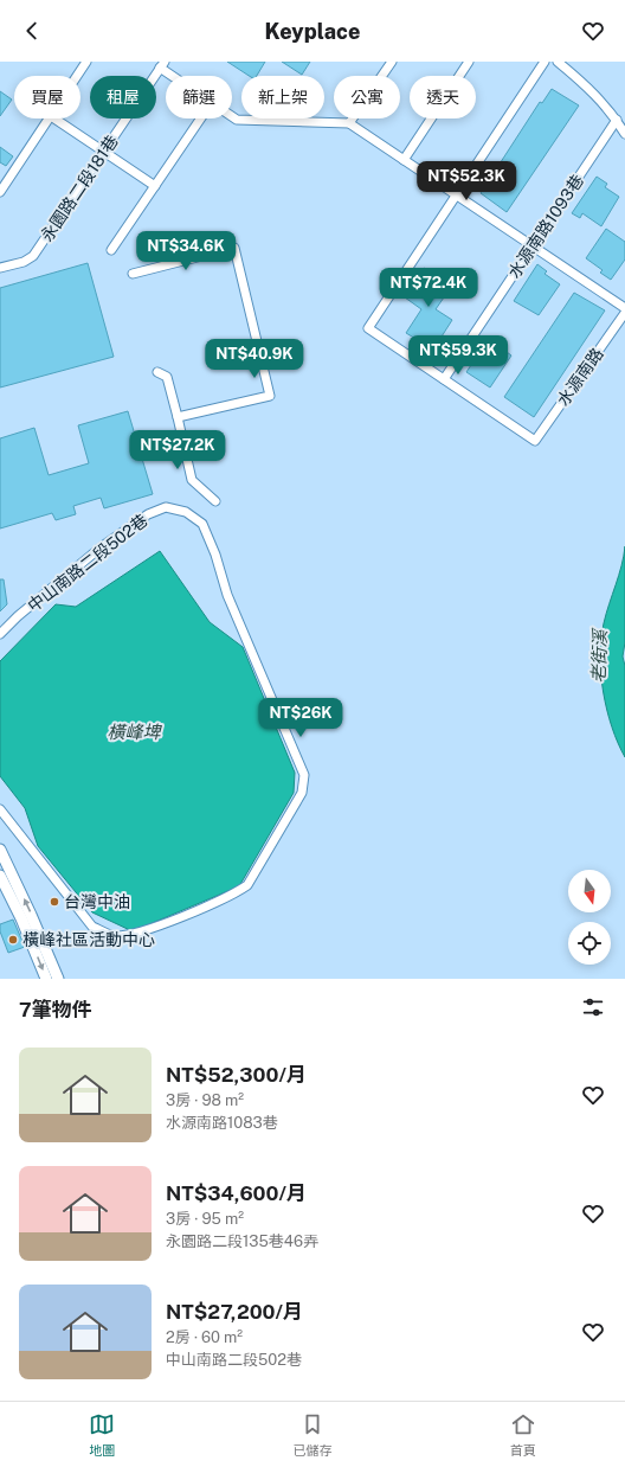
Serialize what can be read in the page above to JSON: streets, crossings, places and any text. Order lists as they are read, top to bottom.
{
  "streets": {
    "street": [
      "永園路二段181巷",
      "水源南路1093巷",
      "水源南路",
      "中山南路二段502巷"
    ]
  },
  "crossings": [
    ["水源南路1093巷", "水源南路"]
  ],
  "water": ["老街溪", "橫峰埤"],
  "places": ["台灣中油", "橫峰社區活動中心"],
  "north": "bottom",
  "page": {
    "header": "Keyplace",
    "chip": [
      "買屋",
      "租屋",
      "篩選",
      "新上架",
      "公寓",
      "透天"
    ],
    "price": [
      "NT$52.3K",
      "NT$34.6K",
      "NT$72.4K",
      "NT$59.3K",
      "NT$40.9K",
      "NT$27.2K",
      "NT$26K"
    ],
    "heading": "7筆物件",
    "list": [
      {
        "name": "NT$52,300/月",
        "note": "3房 · 98 m² · 水源南路1083巷"
      },
      {
        "name": "NT$34,600/月",
        "note": "3房 · 95 m² · 永園路二段135巷46弄"
      },
      {
        "name": "NT$27,200/月",
        "note": "2房 · 60 m² · 中山南路二段502巷"
      }
    ],
    "tabs": ["地圖", "已儲存", "首頁"]
  }
}
